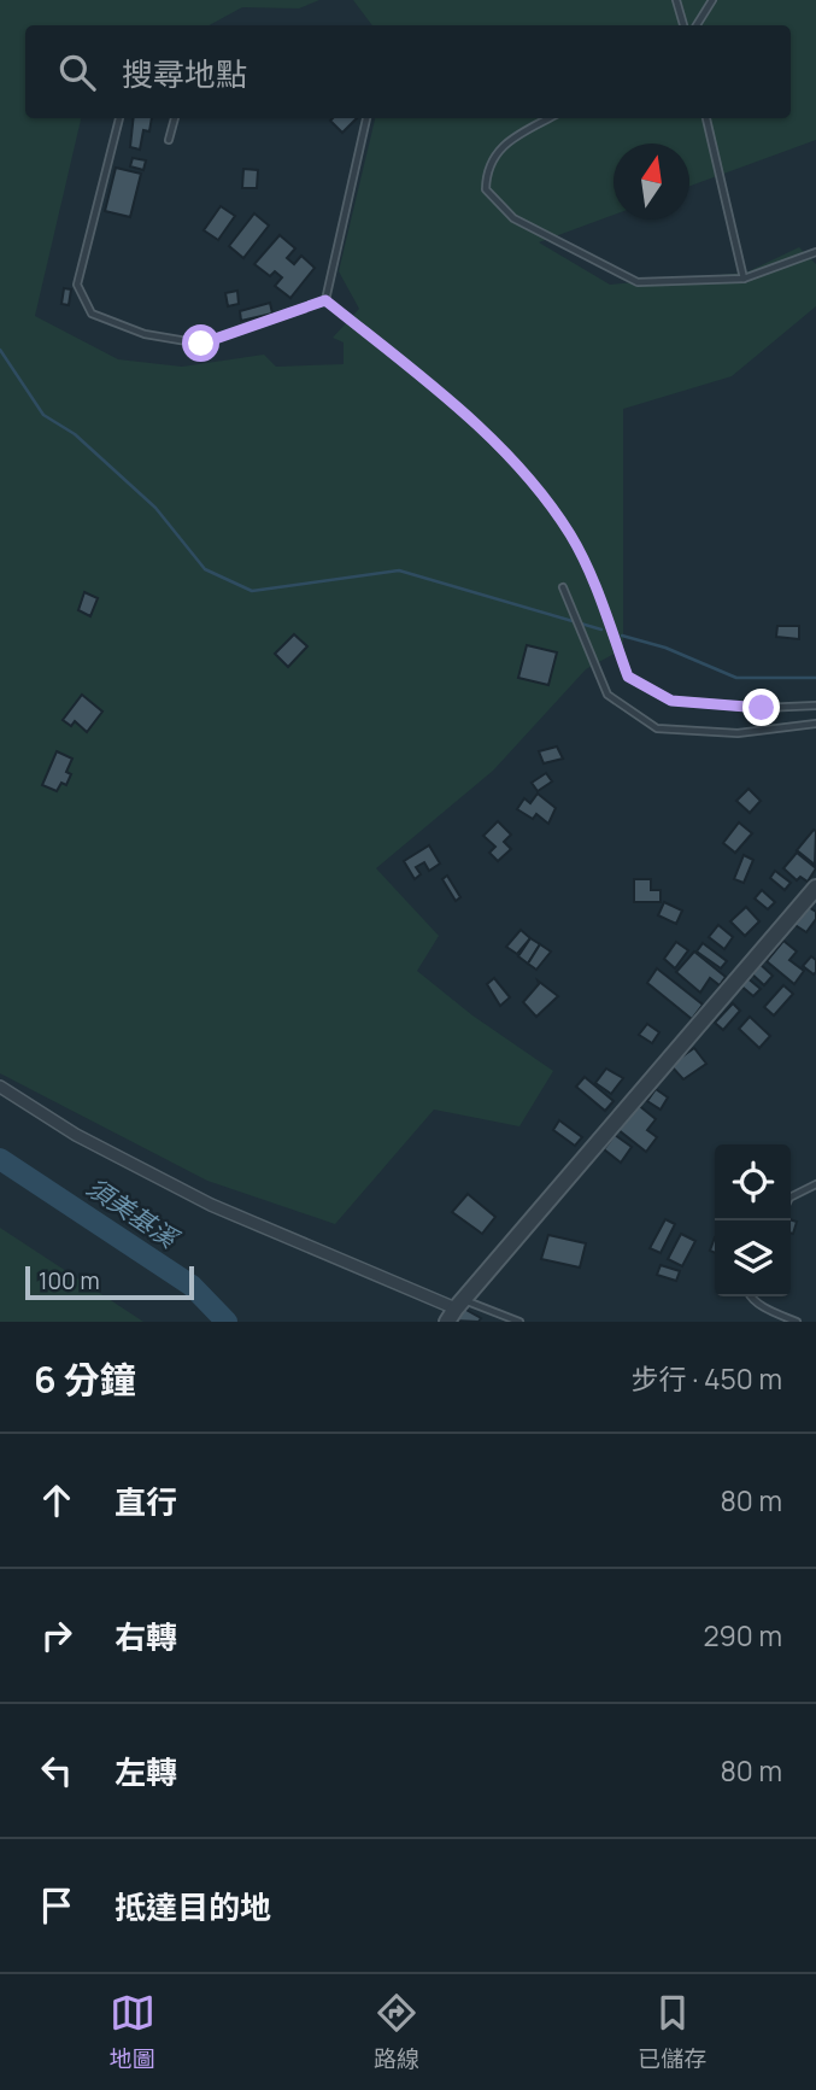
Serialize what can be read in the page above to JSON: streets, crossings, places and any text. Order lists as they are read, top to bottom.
{
  "water": ["須美基溪"],
  "scale_bar": "100 m",
  "north": "top",
  "page": {
    "search": "搜尋地點",
    "scale": "100 m",
    "heading": ["6 分鐘", "步行 · 450 m"],
    "list": [
      ["直行", "80 m"],
      ["右轉", "290 m"],
      ["左轉", "80 m"],
      "抵達目的地"
    ],
    "nav": ["地圖", "路線", "已儲存"]
  }
}
